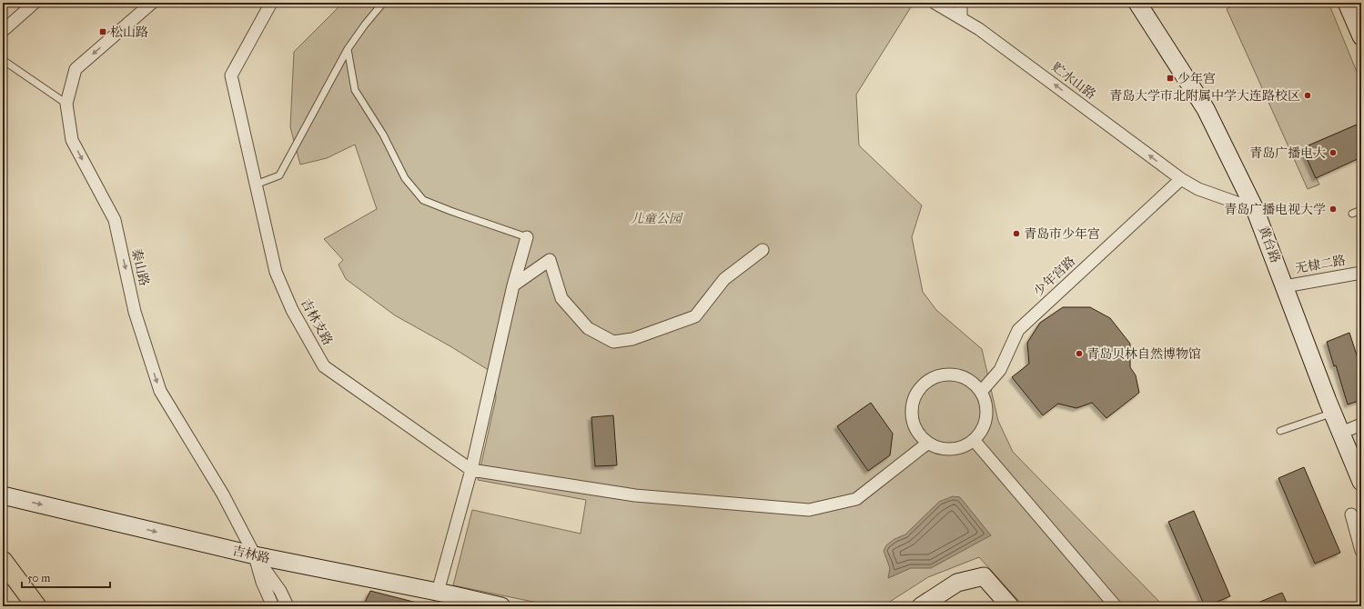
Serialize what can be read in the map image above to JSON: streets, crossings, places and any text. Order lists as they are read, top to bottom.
{
  "streets": {
    "street": [
      "贮水山路",
      "黄台路",
      "无棣二路",
      "泰山路",
      "少年宫路",
      "吉林支路",
      "吉林路"
    ]
  },
  "crossings": [
    ["贮水山路", "黄台路"],
    ["贮水山路", "少年宫路"],
    ["黄台路", "无棣二路"],
    ["泰山路", "吉林路"]
  ],
  "one_way": ["贮水山路", "泰山路", "吉林路"],
  "parks": ["儿童公园"],
  "places": {
    "transit": ["松山路", "少年宫"],
    "other": [
      "青岛大学市北附属中学大连路校区",
      "青岛广播电大",
      "青岛广播电视大学",
      "青岛市少年宫",
      "青岛贝林自然博物馆"
    ]
  },
  "scale_bar": "50 m"
}
